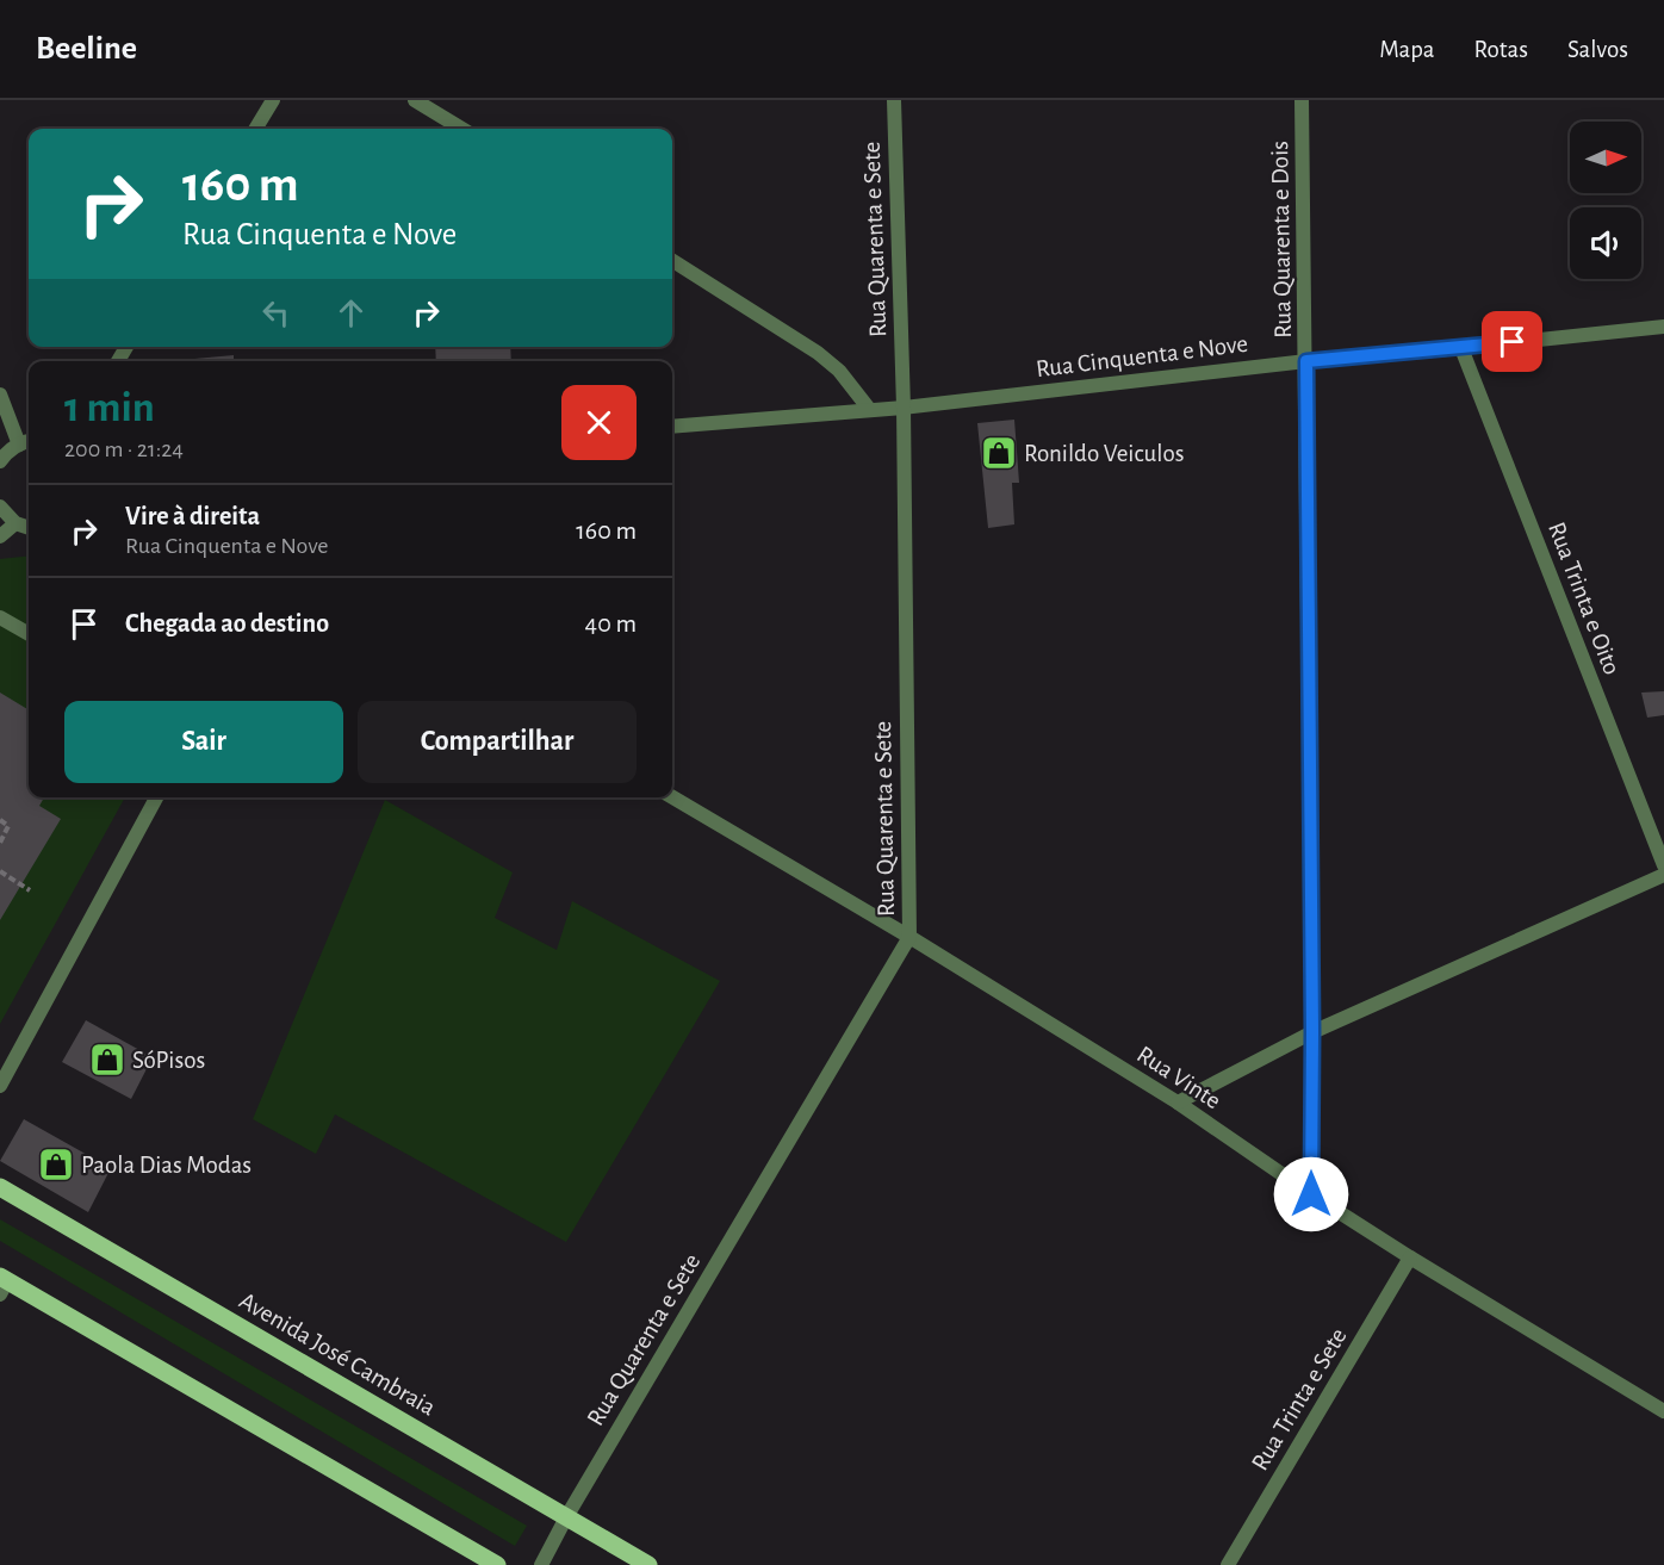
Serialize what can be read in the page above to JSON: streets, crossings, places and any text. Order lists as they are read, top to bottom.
{
  "streets": {
    "main road": ["Avenida José Cambraia"],
    "street": [
      "Rua Quarenta e Sete",
      "Rua Quarenta e Dois",
      "Rua Cinquenta e Nove",
      "Rua Trinta e Oito",
      "Rua Vinte",
      "Rua Trinta e Sete"
    ]
  },
  "crossings": [
    ["Rua Quarenta e Sete", "Rua Cinquenta e Nove"],
    ["Rua Quarenta e Sete", "Rua Vinte"],
    ["Rua Quarenta e Sete", "Avenida José Cambraia"],
    ["Rua Quarenta e Dois", "Rua Cinquenta e Nove"],
    ["Rua Quarenta e Dois", "Rua Vinte"],
    ["Rua Cinquenta e Nove", "Rua Trinta e Oito"],
    ["Rua Vinte", "Rua Trinta e Sete"]
  ],
  "places": {
    "shop": ["Ronildo Veiculos", "SóPisos", "Paola Dias Modas"]
  },
  "north": "right",
  "page": {
    "header": "Beeline",
    "nav": ["Mapa", "Rotas", "Salvos"],
    "turn": ["160 m", "Rua Cinquenta e Nove"],
    "heading": ["1 min", "200 m · 21:24"],
    "list": [
      {
        "name": "Vire à direita",
        "note": "Rua Cinquenta e Nove",
        "value": "160 m"
      },
      {
        "name": "Chegada ao destino",
        "value": "40 m"
      }
    ],
    "buttons": ["Sair", "Compartilhar"]
  }
}
